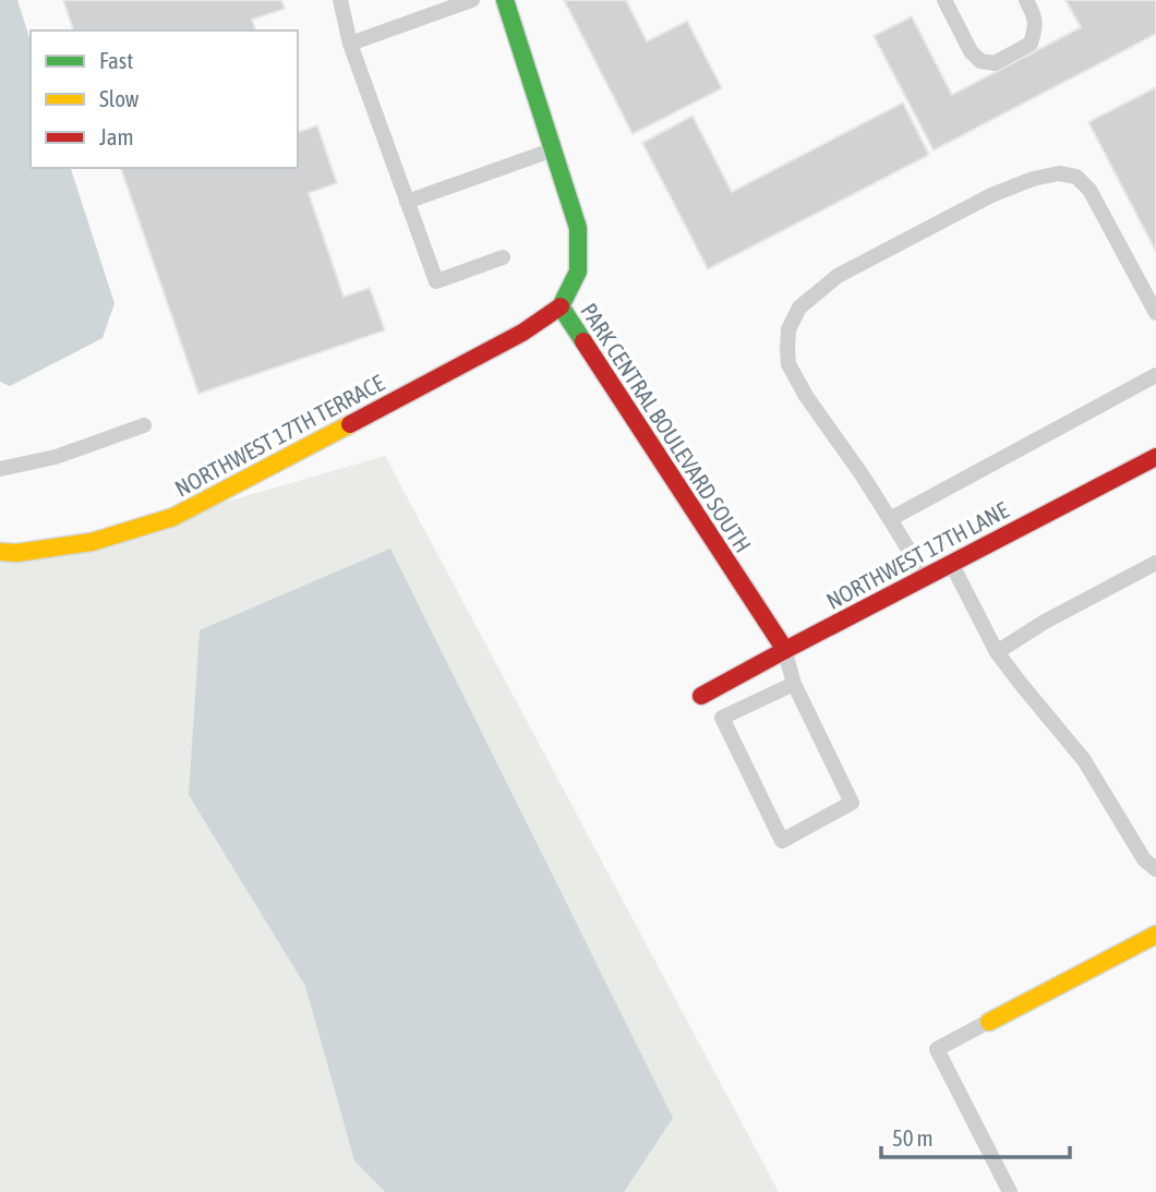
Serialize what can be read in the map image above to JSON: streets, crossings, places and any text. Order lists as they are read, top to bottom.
{
  "streets": {
    "street": ["PARK CENTRAL BOULEVARD SOUTH", "NORTHWEST 17TH TERRACE", "NORTHWEST 17TH LANE"]
  },
  "crossings": [
    ["PARK CENTRAL BOULEVARD SOUTH", "NORTHWEST 17TH TERRACE"],
    ["PARK CENTRAL BOULEVARD SOUTH", "NORTHWEST 17TH LANE"]
  ],
  "legend": ["Fast", "Slow", "Jam"],
  "scale_bar": "50 m"
}
